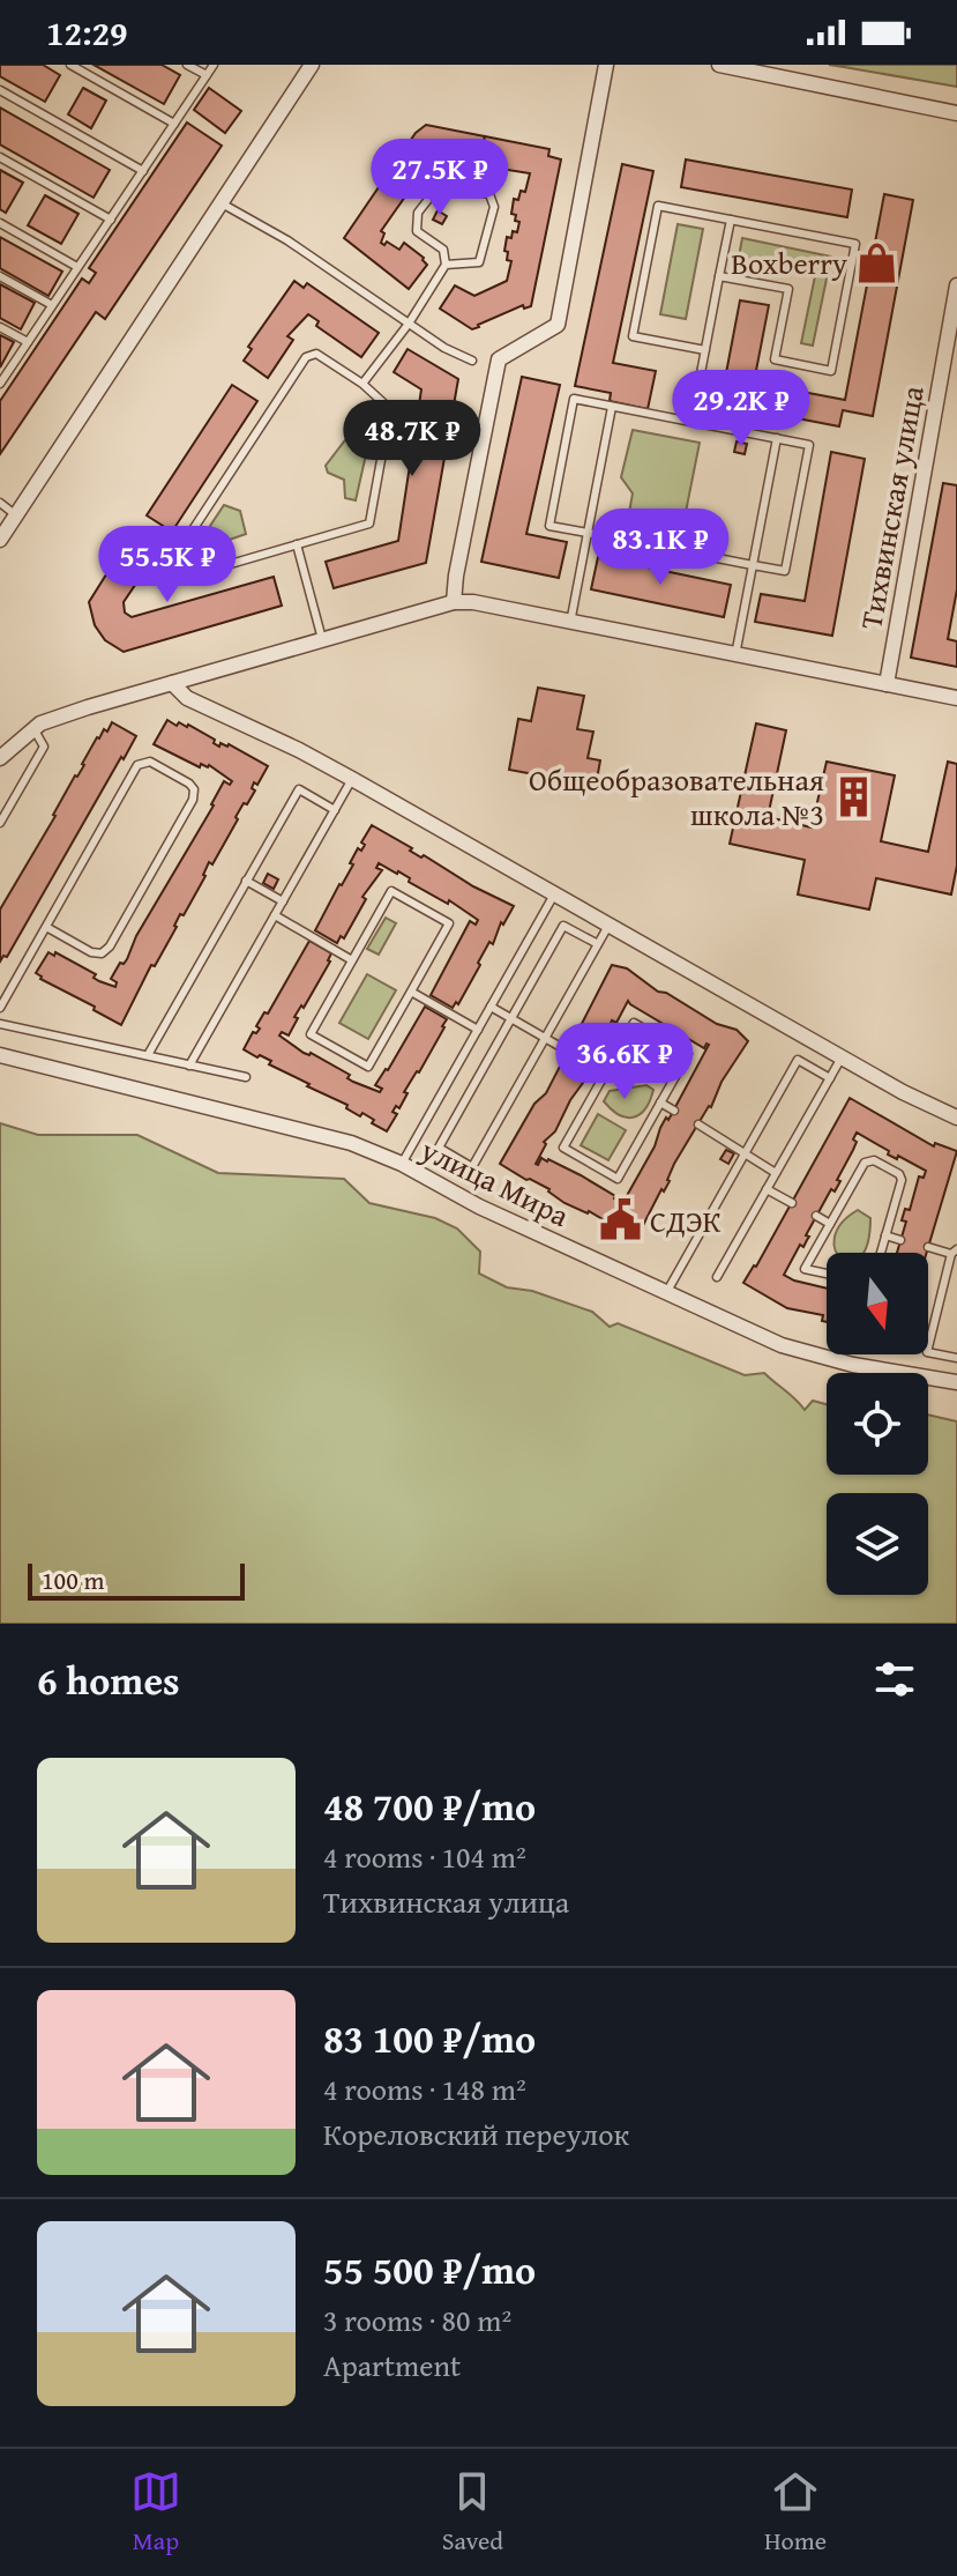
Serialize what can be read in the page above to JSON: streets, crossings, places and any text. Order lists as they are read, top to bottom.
{
  "streets": {
    "street": ["Тихвинская улица", "улица Мира"]
  },
  "places": {
    "shop": ["Boxberry"],
    "building": ["Общеобразовательная школа №3"],
    "public building": ["СДЭК"]
  },
  "scale_bar": "100 m",
  "north": "bottom",
  "page": {
    "status": "12:29",
    "price": [
      "27.5K ₽",
      "29.2K ₽",
      "48.7K ₽",
      "83.1K ₽",
      "55.5K ₽",
      "36.6K ₽"
    ],
    "scale": "100 m",
    "heading": "6 homes",
    "list": [
      {
        "name": "48 700 ₽/mo",
        "note": "4 rooms · 104 m² · Тихвинская улица"
      },
      {
        "name": "83 100 ₽/mo",
        "note": "4 rooms · 148 m² · Кореловский переулок"
      },
      {
        "name": "55 500 ₽/mo",
        "note": "3 rooms · 80 m² · Apartment"
      }
    ],
    "tabs": ["Map", "Saved", "Home"]
  }
}
